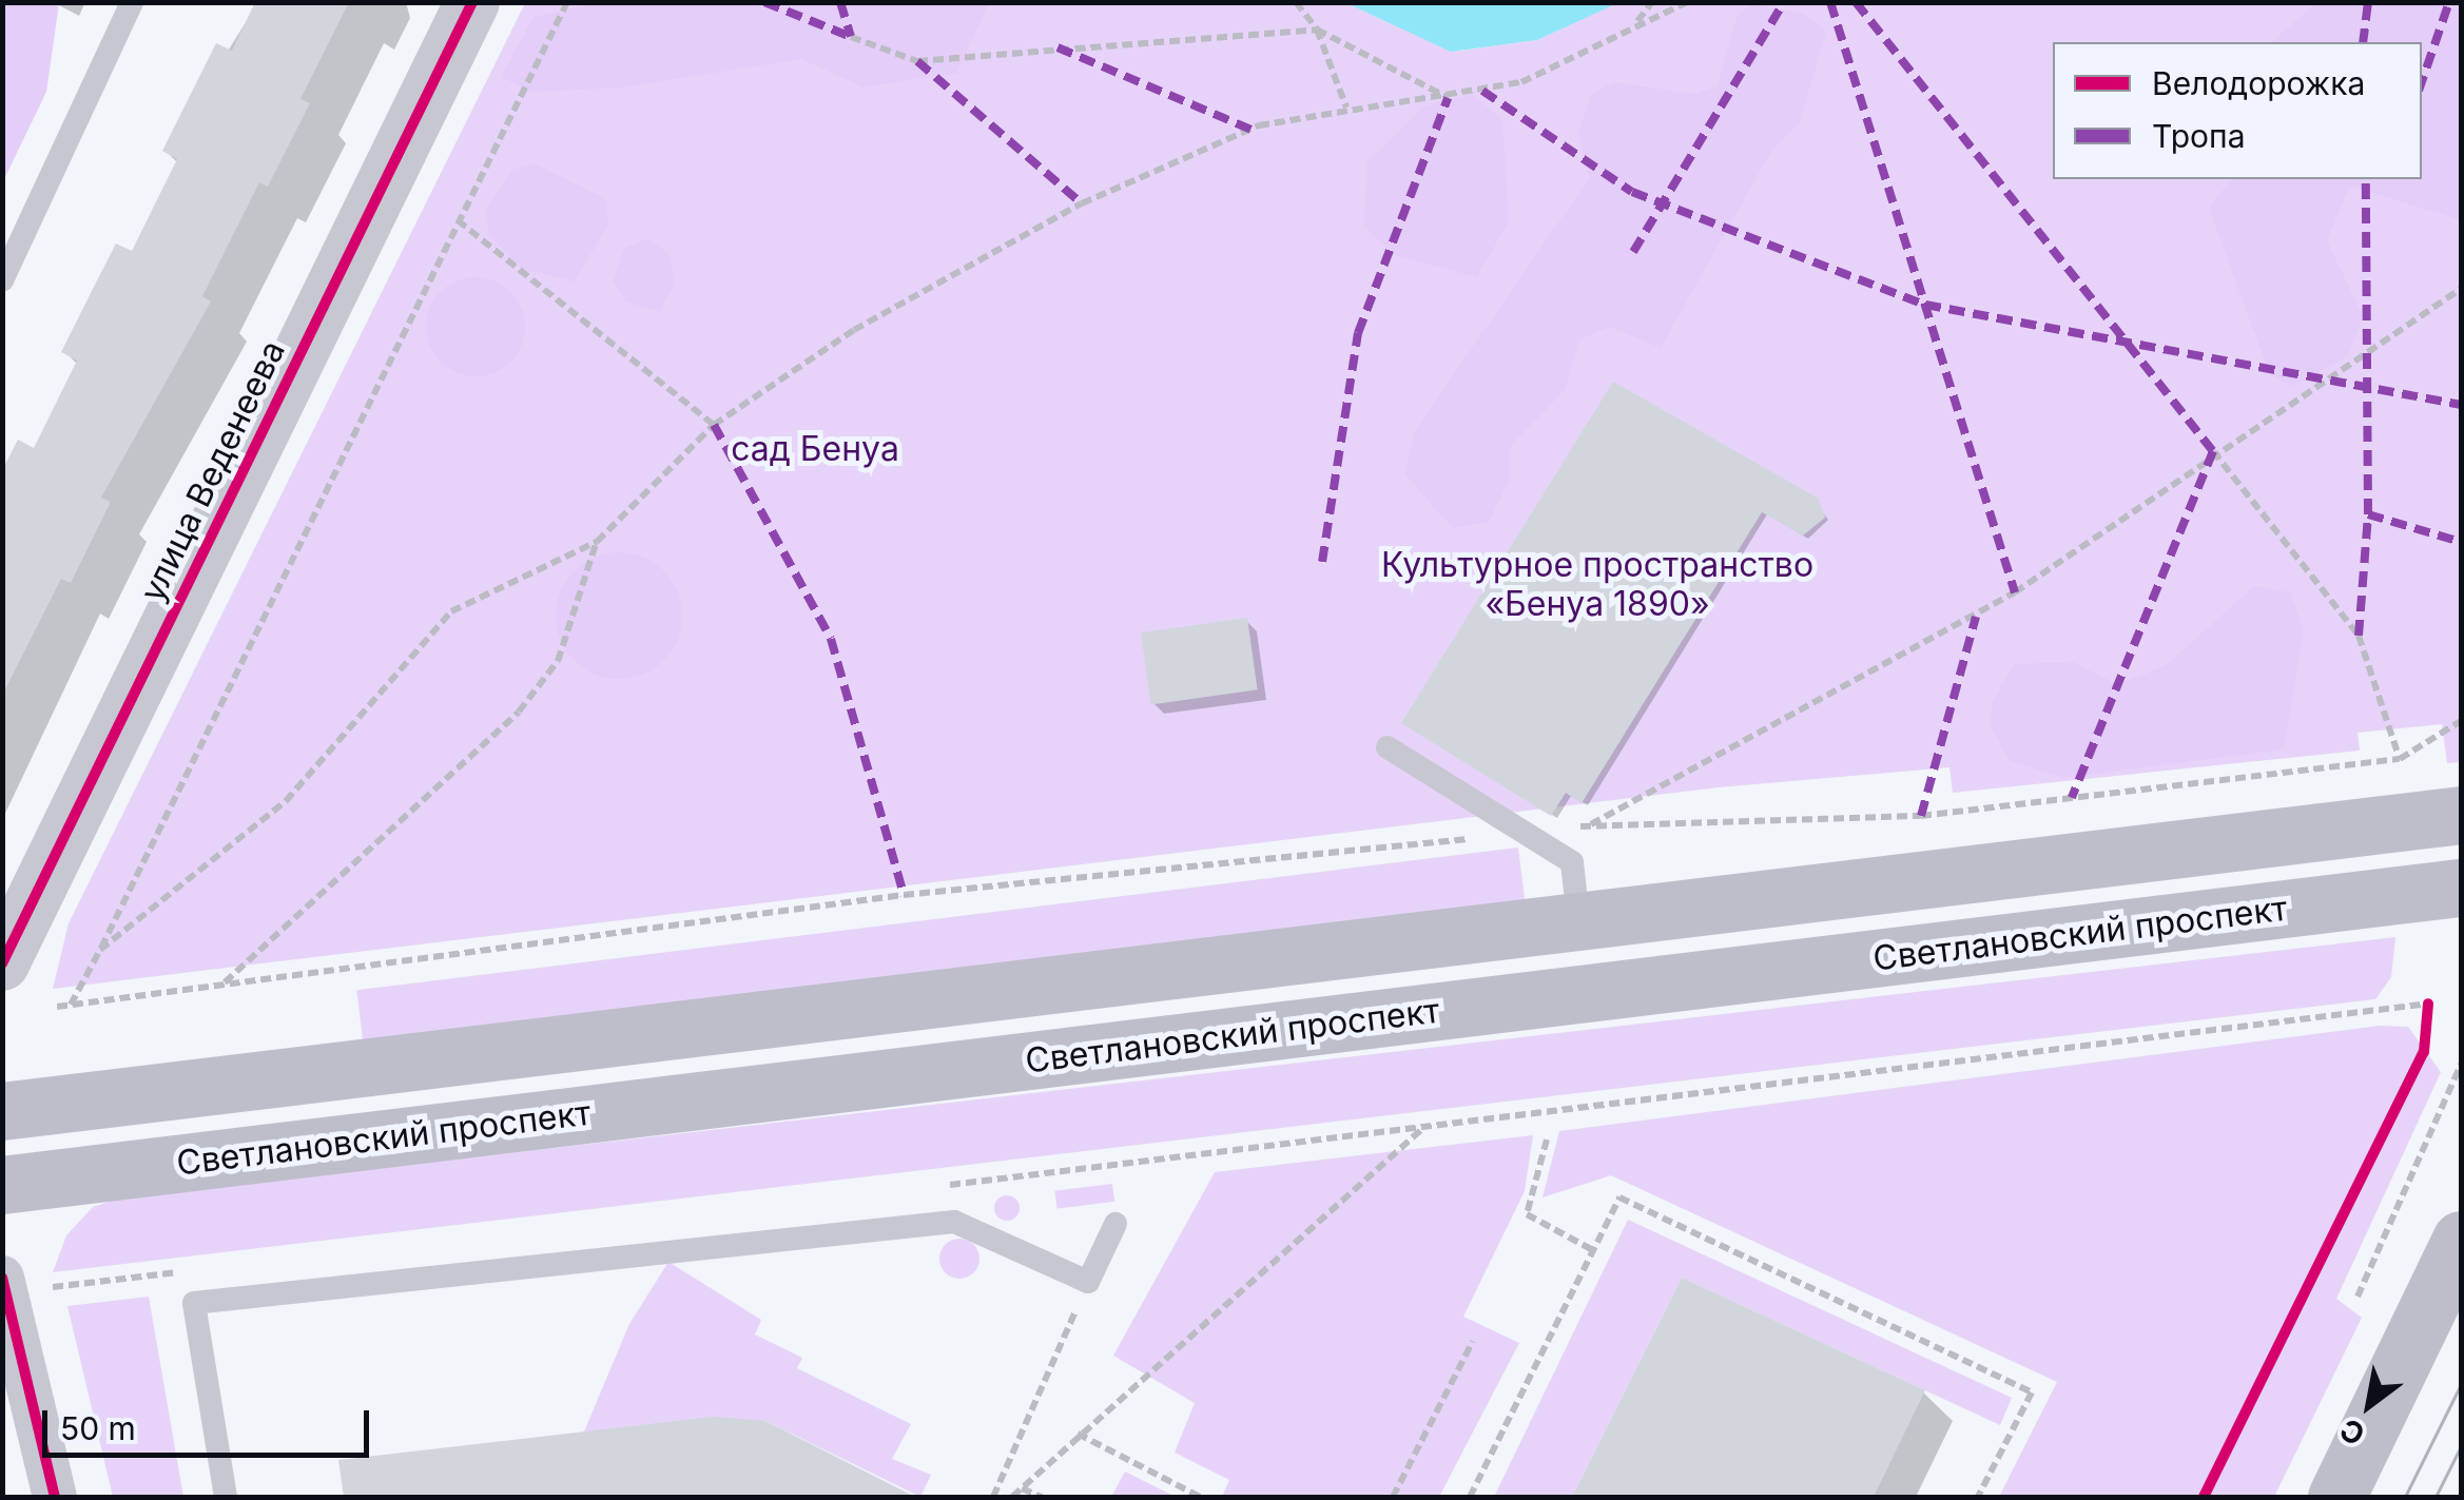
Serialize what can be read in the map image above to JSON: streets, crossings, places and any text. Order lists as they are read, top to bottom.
{
  "streets": {
    "main road": ["Светлановский проспект"],
    "street": ["улица Веденеева"]
  },
  "parks": ["сад Бенуа", "Культурное пространство «Бенуа 1890»"],
  "legend": ["Велодорожка", "Тропа"],
  "scale_bar": "50 m",
  "north": "bottom left"
}
